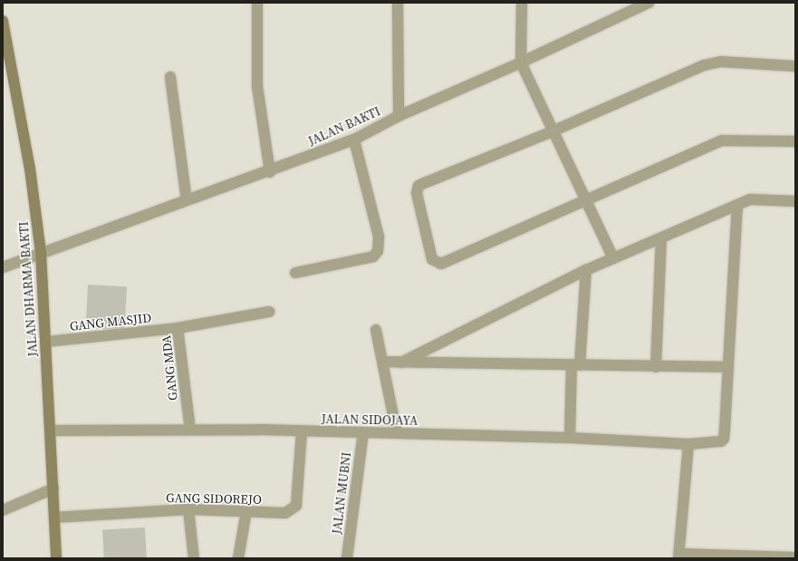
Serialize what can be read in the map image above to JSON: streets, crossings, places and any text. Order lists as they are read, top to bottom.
{
  "streets": {
    "main road": ["JALAN DHARMA BAKTI"],
    "street": [
      "JALAN BAKTI",
      "GANG MASJID",
      "GANG MDA",
      "JALAN SIDOJAYA",
      "JALAN MUBNI",
      "GANG SIDOREJO"
    ]
  },
  "crossings": [
    ["JALAN BAKTI", "JALAN DHARMA BAKTI"],
    ["JALAN DHARMA BAKTI", "GANG MASJID"],
    ["JALAN DHARMA BAKTI", "JALAN SIDOJAYA"],
    ["JALAN DHARMA BAKTI", "GANG SIDOREJO"],
    ["GANG MASJID", "GANG MDA"],
    ["GANG MDA", "JALAN SIDOJAYA"],
    ["JALAN SIDOJAYA", "JALAN MUBNI"],
    ["JALAN SIDOJAYA", "GANG SIDOREJO"]
  ]
}
